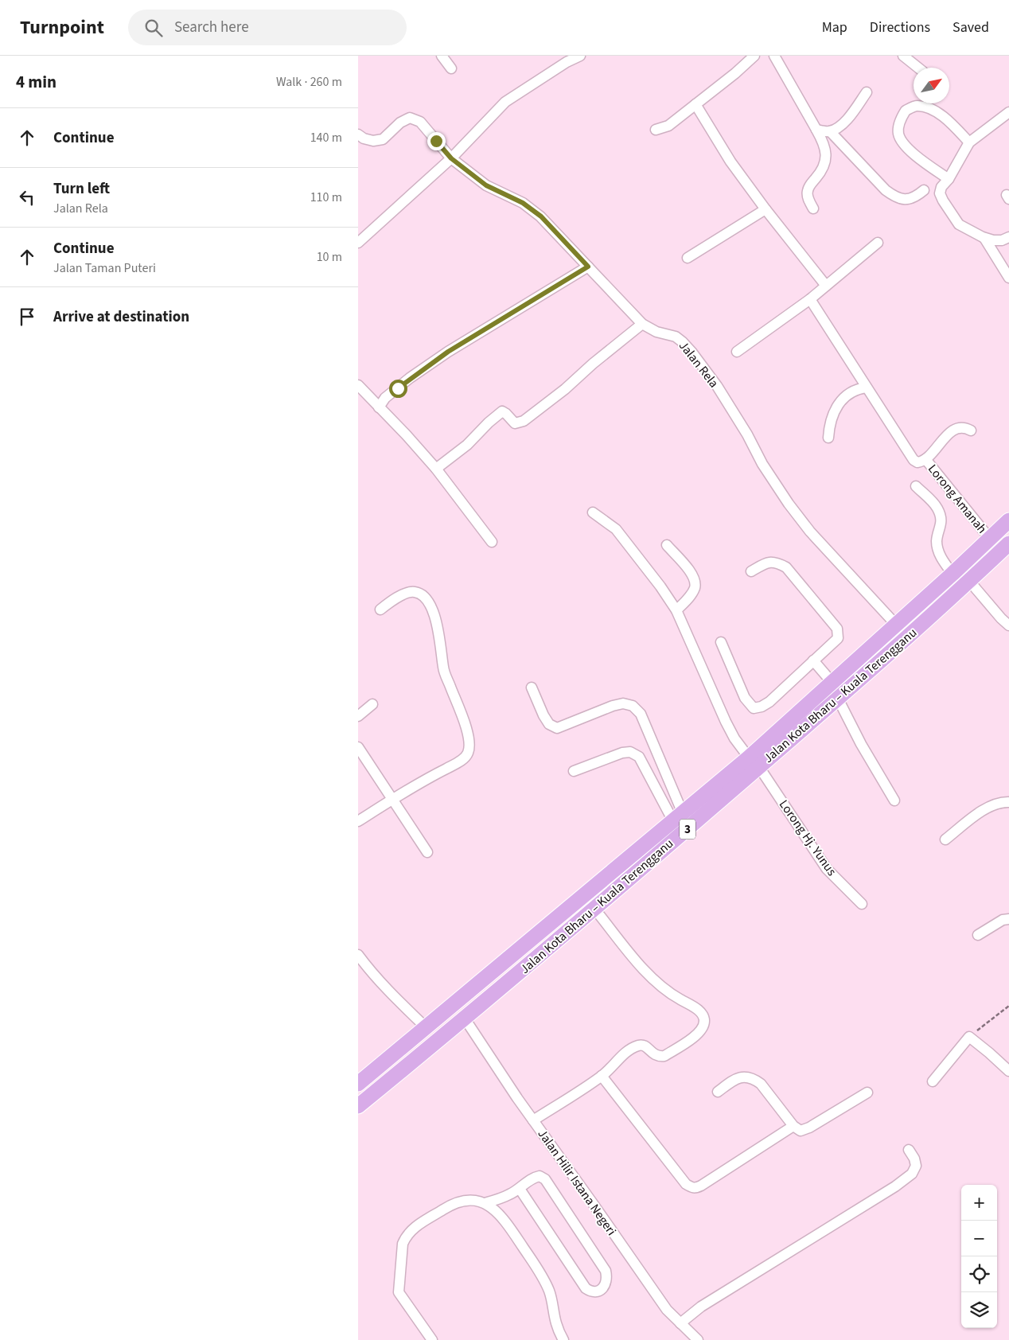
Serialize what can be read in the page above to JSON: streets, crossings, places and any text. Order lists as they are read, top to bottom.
{
  "streets": {
    "highway": ["Jalan Kota Bharu – Kuala Terengganu", "3"],
    "street": [
      "Jalan Rela",
      "Lorong Amanah",
      "Lorong Hj. Yunus",
      "Jalan Hilir Istana Negeri"
    ]
  },
  "crossings": [
    ["Jalan Rela", "Jalan Kota Bharu – Kuala Terengganu"],
    ["Lorong Amanah", "Jalan Kota Bharu – Kuala Terengganu"],
    ["Jalan Kota Bharu – Kuala Terengganu", "Lorong Hj. Yunus"],
    ["Jalan Kota Bharu – Kuala Terengganu", "Jalan Hilir Istana Negeri"]
  ],
  "north": "top right",
  "page": {
    "header": "Turnpoint",
    "search": "Search here",
    "nav": ["Map", "Directions", "Saved"],
    "heading": ["4 min", "Walk · 260 m"],
    "list": [
      ["Continue", "140 m"],
      ["Turn left", "Jalan Rela", "110 m"],
      ["Continue", "Jalan Taman Puteri", "10 m"],
      "Arrive at destination"
    ],
    "map_buttons": ["+", "−"]
  }
}
